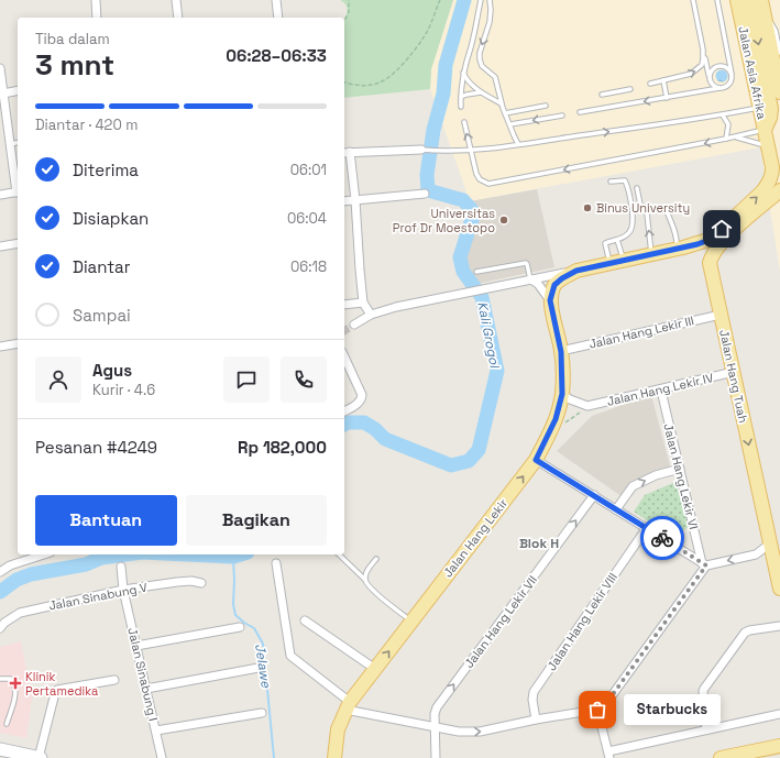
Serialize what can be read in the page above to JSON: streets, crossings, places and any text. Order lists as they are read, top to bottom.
{
  "streets": {
    "main road": ["Jalan Asia Afrika", "Jalan Hang Tuah", "Jalan Hang Lekir"],
    "street": [
      "Jalan Hang Lekir III",
      "Jalan Hang Lekir IV",
      "Jalan Hang Lekir VI",
      "Jalan Sinabung V",
      "Jalan Hang Lekir VII",
      "Jalan Hang Lekir VIII",
      "Jalan Sinabung I"
    ]
  },
  "crossings": [
    ["Jalan Hang Lekir III", "Jalan Hang Tuah"],
    ["Jalan Hang Lekir III", "Jalan Hang Lekir"],
    ["Jalan Hang Tuah", "Jalan Hang Lekir IV"],
    ["Jalan Hang Lekir IV", "Jalan Hang Lekir VI"],
    ["Jalan Sinabung V", "Jalan Sinabung I"]
  ],
  "one_way": ["Jalan Hang Tuah", "Jalan Hang Lekir", "Jalan Hang Lekir VII"],
  "districts": ["Blok H"],
  "water": ["Kali Grogol", "Jelawe"],
  "places": {
    "other": ["Binus University", "Universitas Prof Dr Moestopo", "Starbucks"],
    "health": ["Klinik Pertamedika"]
  },
  "page": {
    "heading": ["3 mnt", "Tiba dalam", "06:28–06:33"],
    "panel": [
      "Agus",
      "Kurir · 4.6",
      "Pesanan #4249",
      "Rp 182,000"
    ],
    "bar": "Diantar · 420 m",
    "list": [
      ["Diterima", "06:01"],
      ["Disiapkan", "06:04"],
      ["Diantar", "06:18"],
      "Sampai"
    ],
    "buttons": ["Bantuan", "Bagikan"],
    "bubble": "Starbucks"
  }
}
